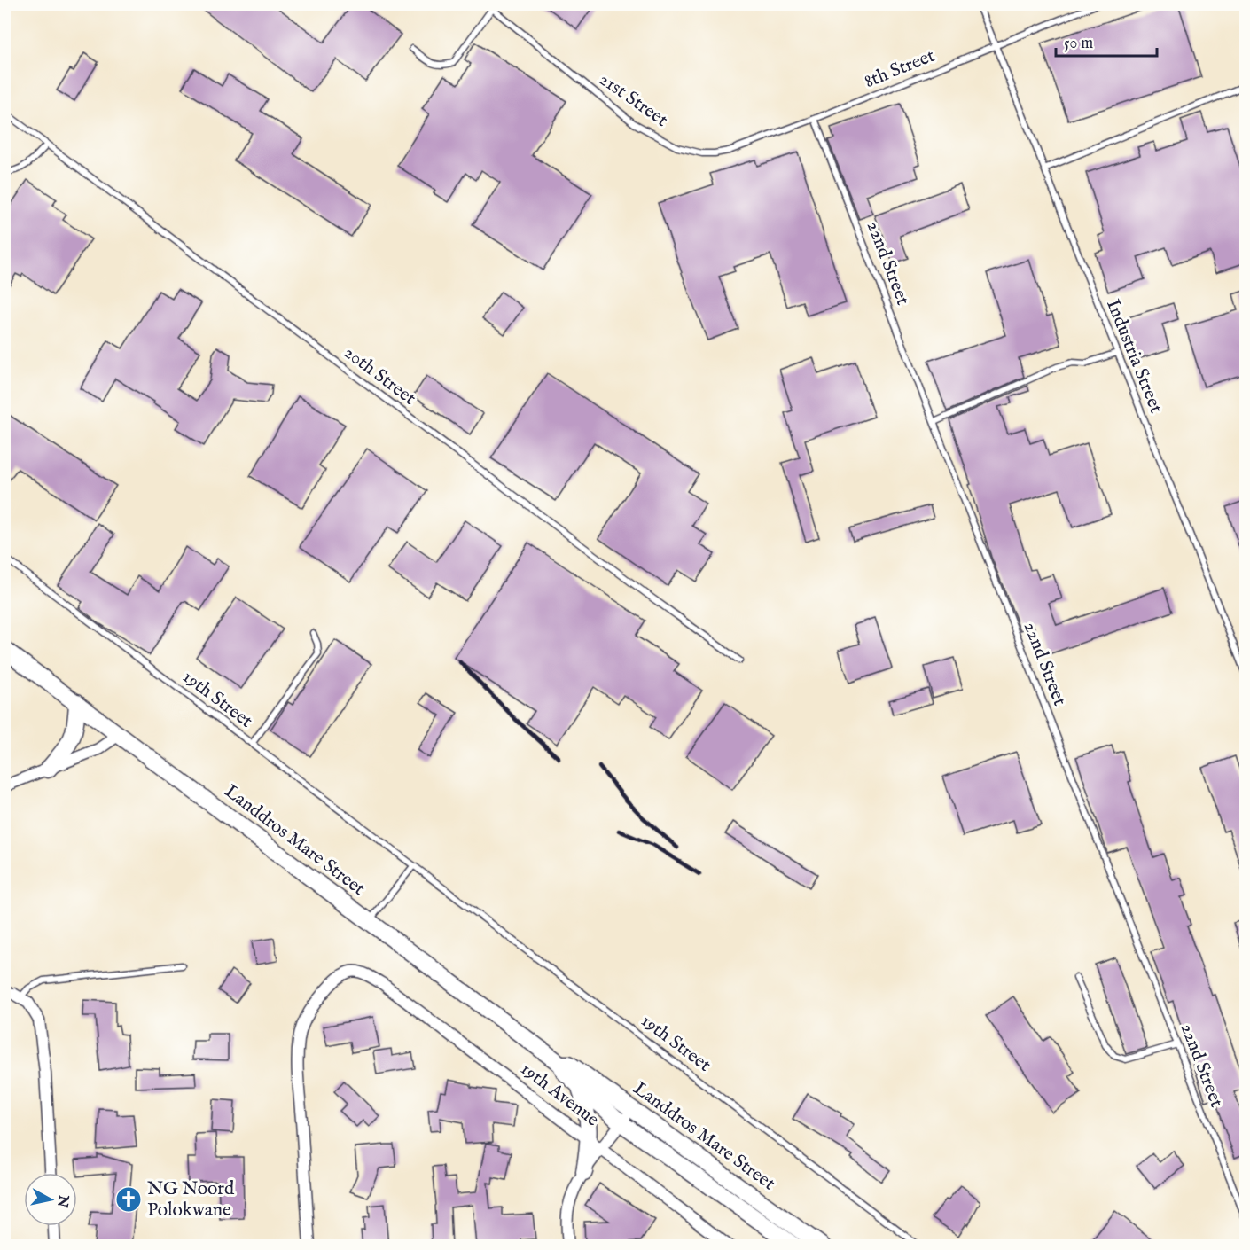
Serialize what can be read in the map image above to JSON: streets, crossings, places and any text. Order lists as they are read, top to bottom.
{
  "streets": {
    "main road": ["Landdros Mare Street"],
    "street": ["19th Avenue"],
    "lane": [
      "8th Street",
      "21st Street",
      "22nd Street",
      "Industria Street",
      "20th Street",
      "19th Street"
    ]
  },
  "crossings": [
    ["8th Street", "21st Street"],
    ["8th Street", "22nd Street"],
    ["8th Street", "Industria Street"],
    ["21st Street", "22nd Street"]
  ],
  "places": {
    "church": ["NG Noord Polokwane"]
  },
  "scale_bar": "50 m",
  "north": "right"
}
